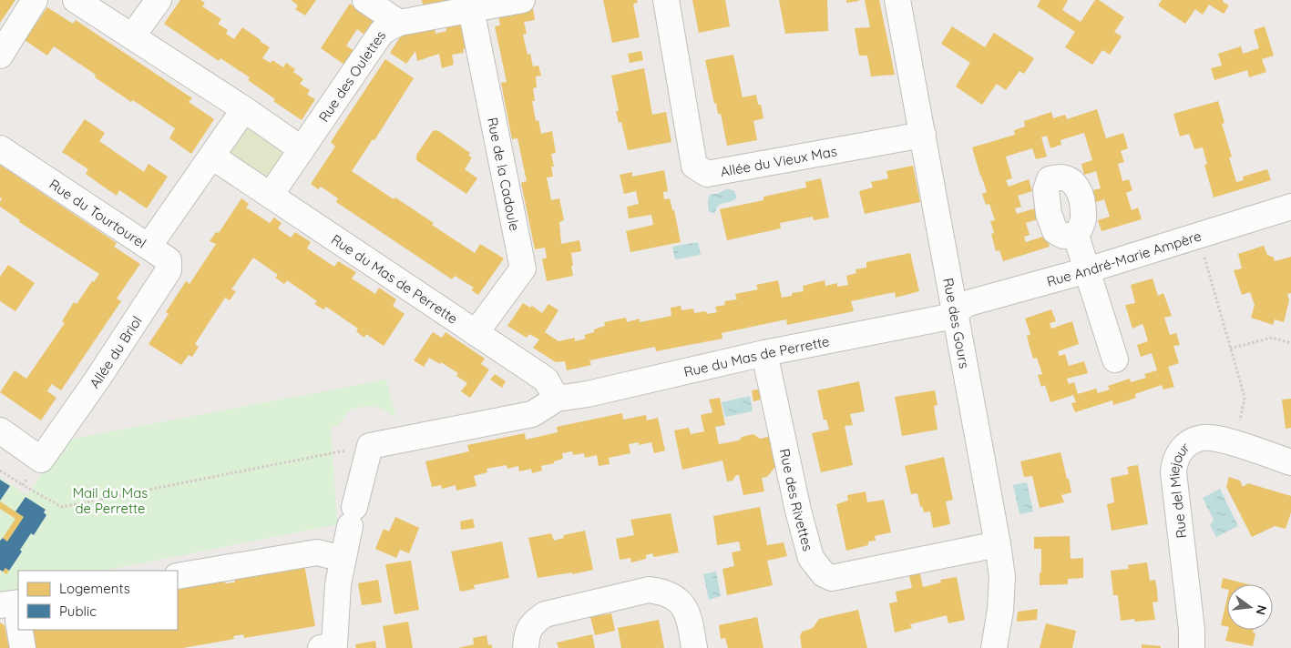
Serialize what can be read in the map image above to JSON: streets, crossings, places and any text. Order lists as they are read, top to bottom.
{
  "streets": {
    "street": [
      "Rue des Oulettes",
      "Allée du Vieux Mas",
      "Rue de la Cadoule",
      "Rue du Tourtourel",
      "Rue André-Marie Ampère",
      "Rue du Mas de Perrette",
      "Rue des Gours",
      "Allée du Briol",
      "Rue del Miejour",
      "Rue des Rivettes"
    ]
  },
  "crossings": [
    ["Rue des Oulettes", "Rue de la Cadoule"],
    ["Allée du Vieux Mas", "Rue des Gours"],
    ["Rue de la Cadoule", "Rue du Mas de Perrette"],
    ["Rue du Tourtourel", "Rue du Mas de Perrette"],
    ["Rue du Tourtourel", "Allée du Briol"],
    ["Rue André-Marie Ampère", "Rue du Mas de Perrette"],
    ["Rue André-Marie Ampère", "Rue des Gours"],
    ["Rue du Mas de Perrette", "Rue des Gours"],
    ["Rue du Mas de Perrette", "Rue des Rivettes"],
    ["Rue des Gours", "Rue des Rivettes"]
  ],
  "parks": ["Mail du Mas de Perrette"],
  "legend": ["Logements", "Public"],
  "north": "right"
}
